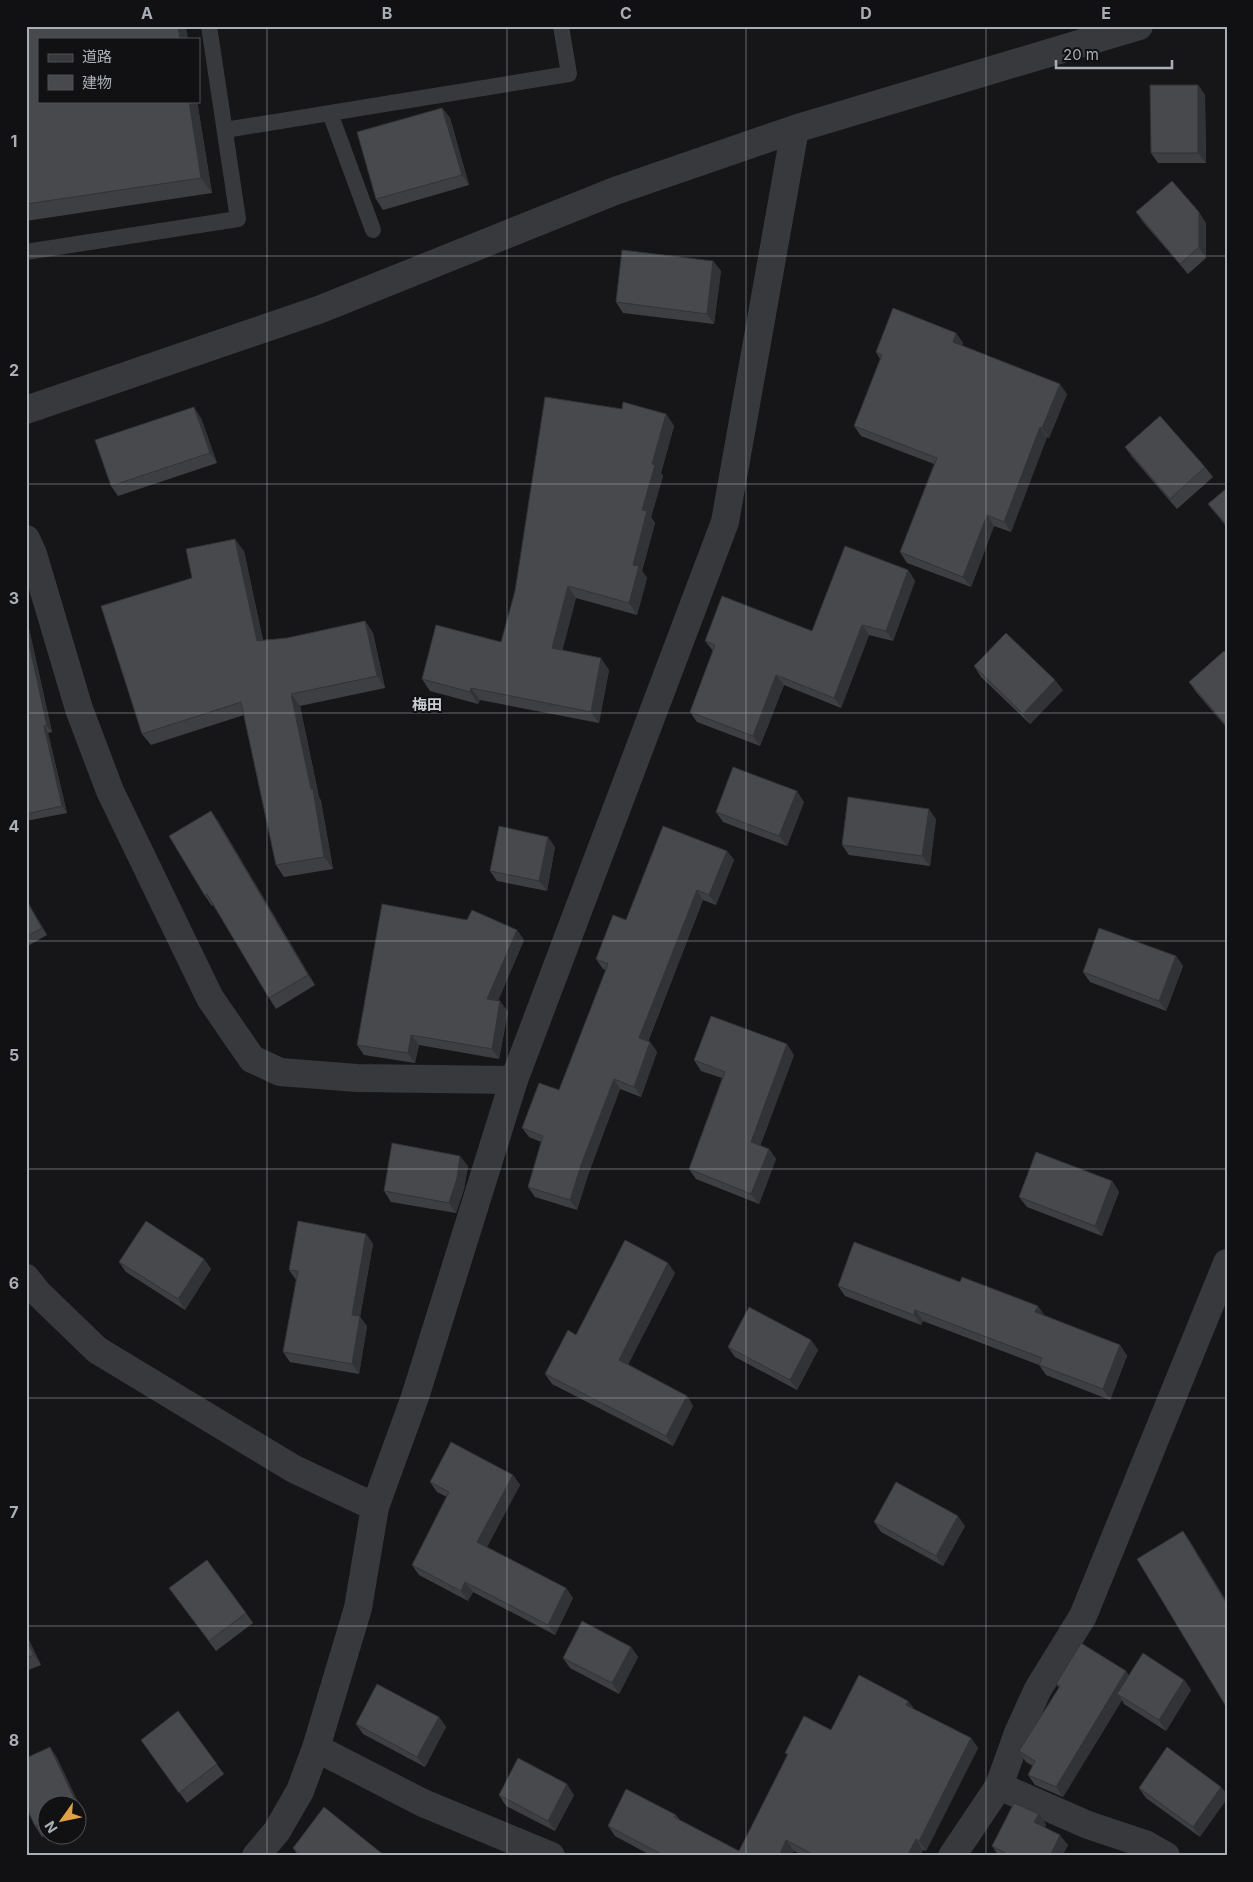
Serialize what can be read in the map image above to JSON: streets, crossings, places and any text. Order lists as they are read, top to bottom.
{
  "districts": ["梅田"],
  "legend": ["道路", "建物"],
  "scale_bar": "20 m",
  "north": "bottom left",
  "grid": {
    "columns": [
      "A",
      "B",
      "C",
      "D",
      "E"
    ],
    "rows": [
      "1",
      "2",
      "3",
      "4",
      "5",
      "6",
      "7",
      "8"
    ]
  }
}
